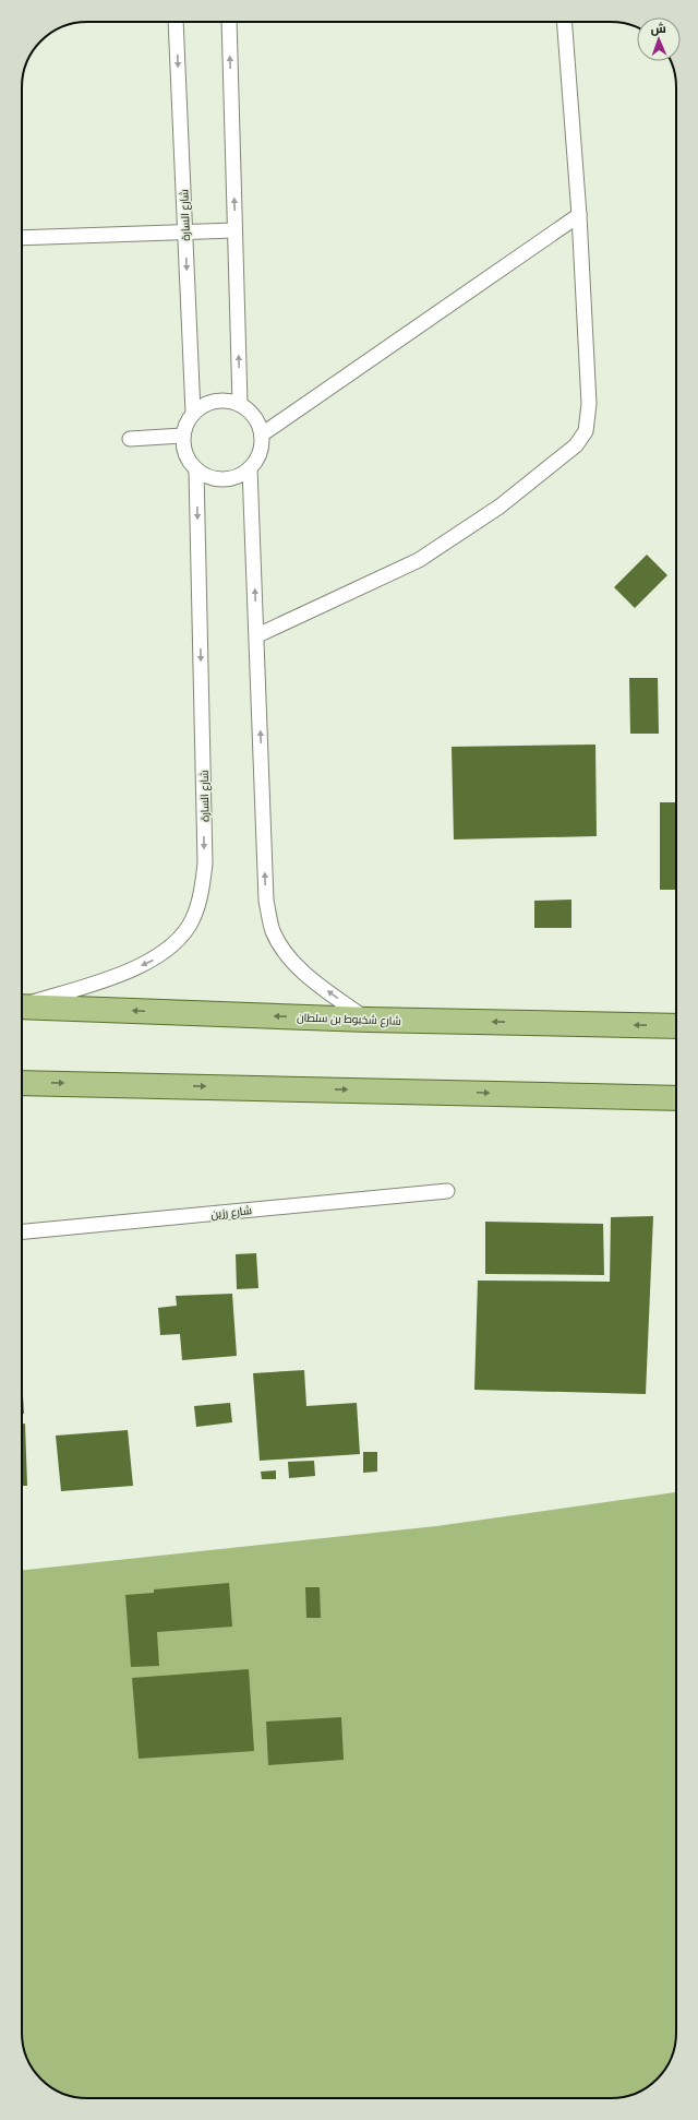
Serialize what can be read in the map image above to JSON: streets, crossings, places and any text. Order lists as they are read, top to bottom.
{
  "streets": {
    "main road": ["شارع شخبوط بن سلطان"],
    "lane": ["شارع السارة", "شارع رزين"]
  },
  "north": "top"
}
